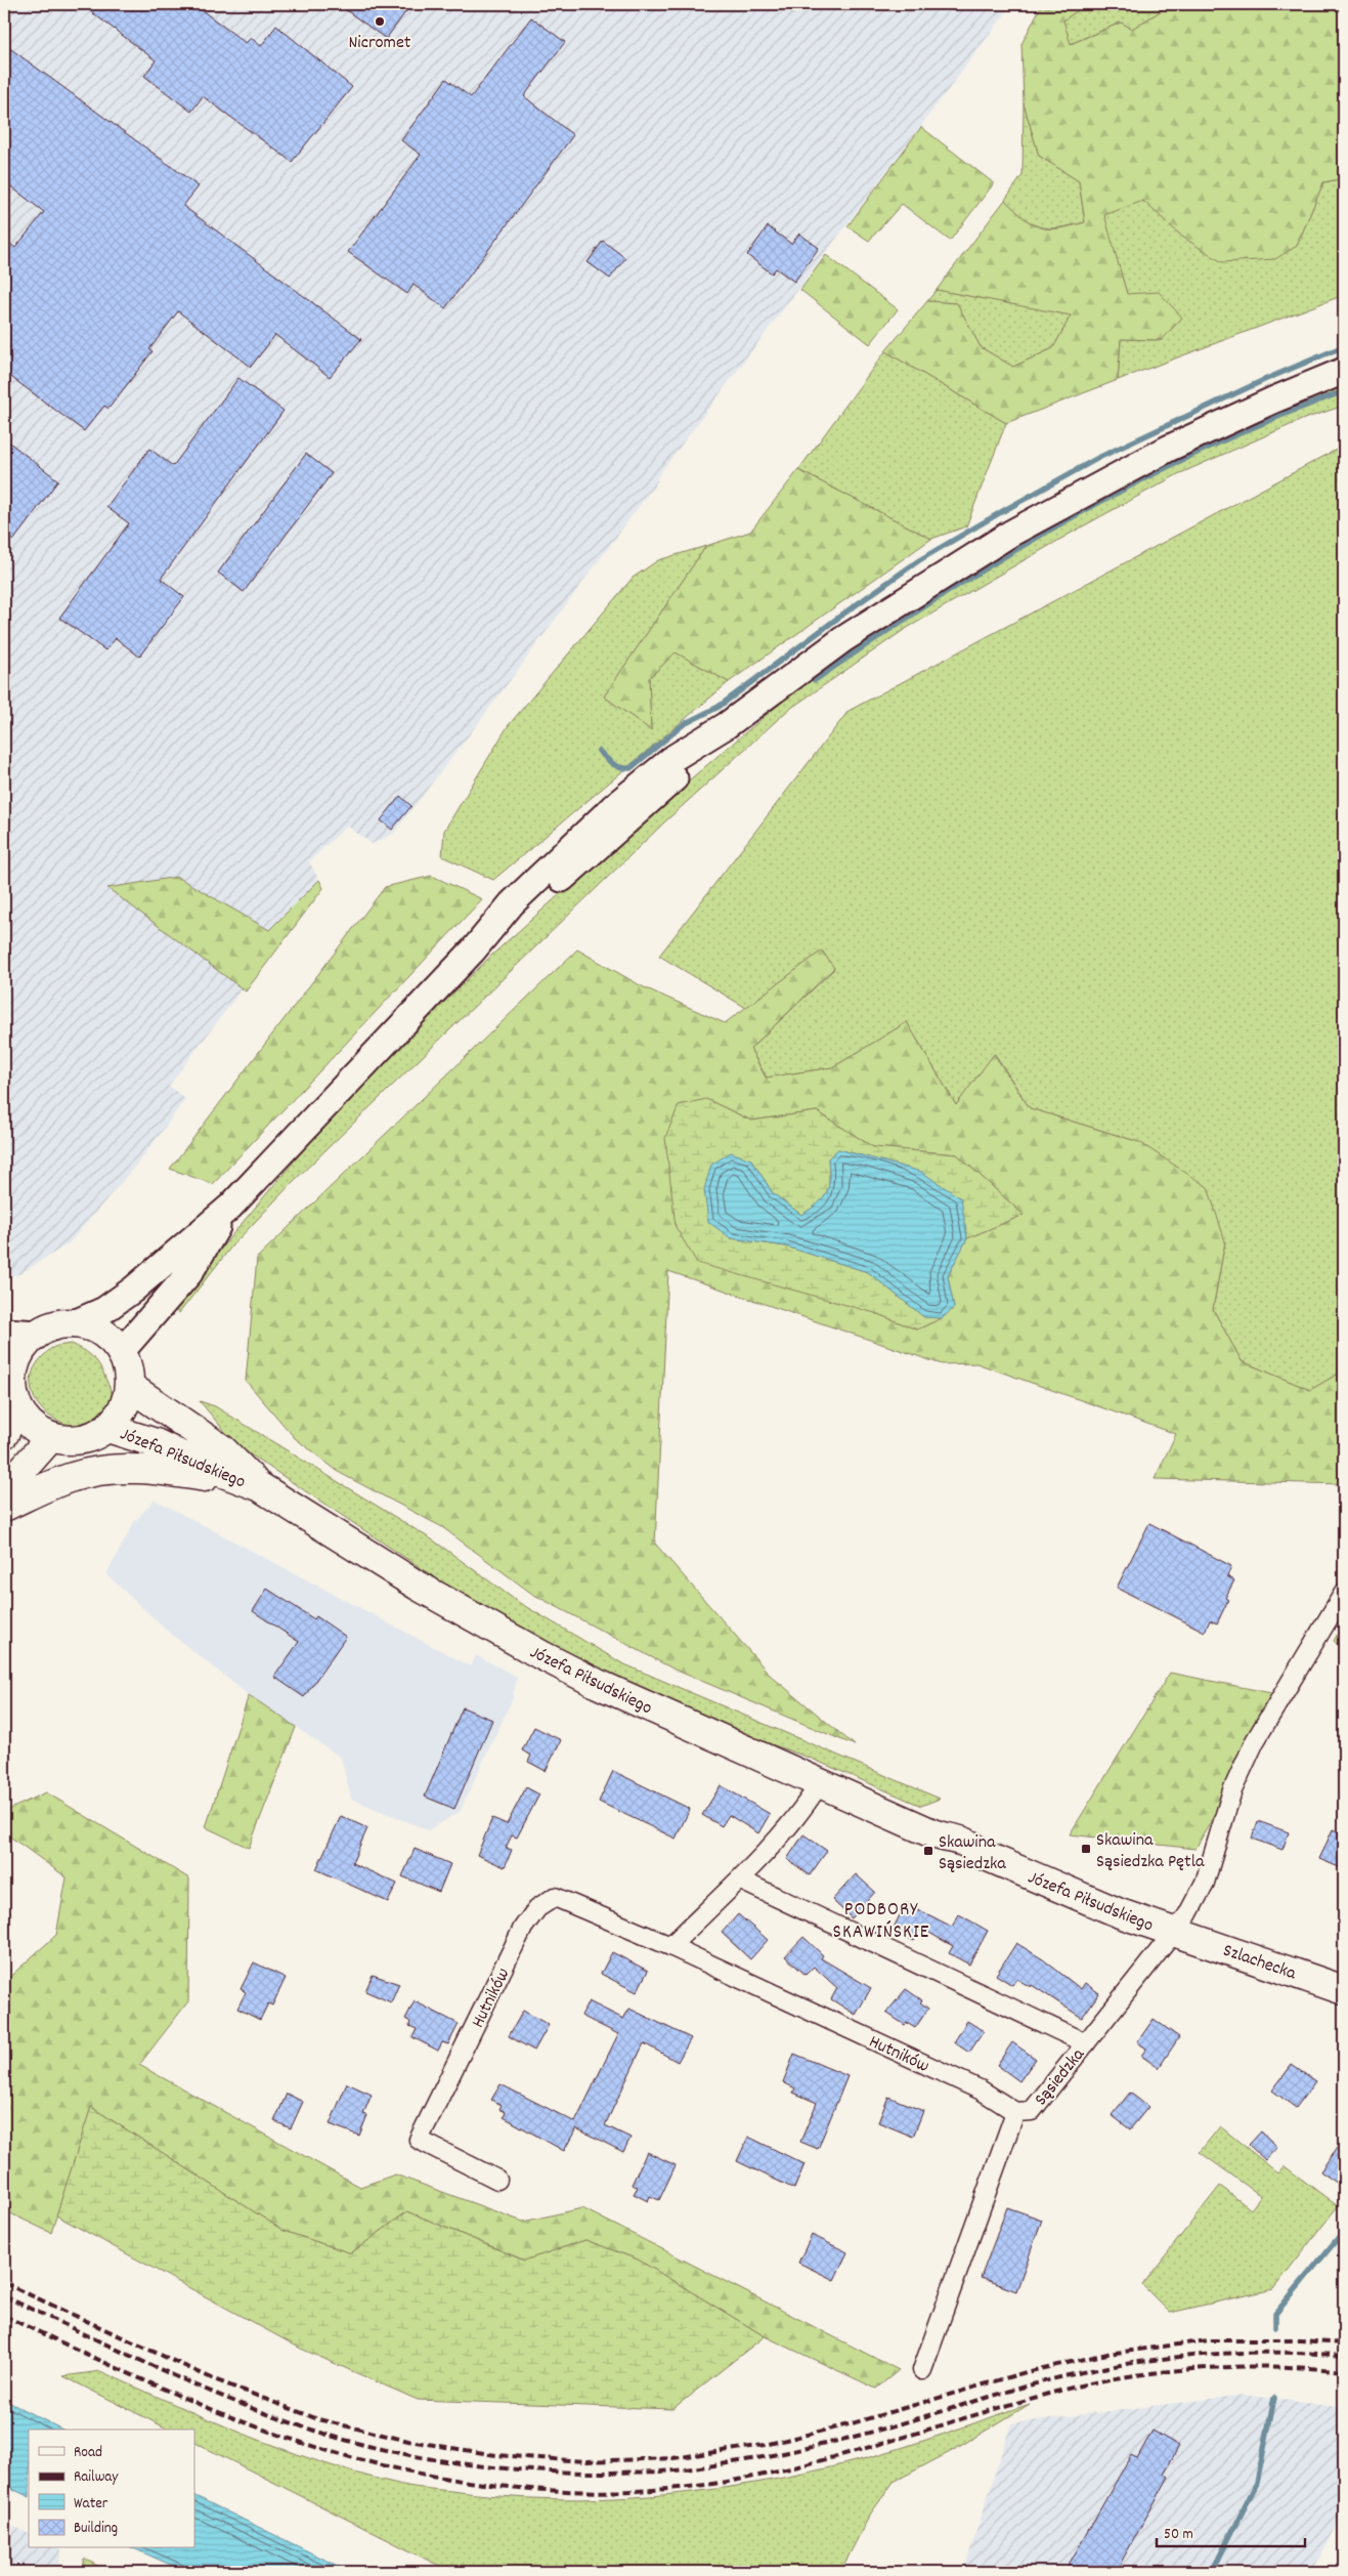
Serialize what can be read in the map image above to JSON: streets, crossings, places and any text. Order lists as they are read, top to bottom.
{
  "streets": {
    "main road": ["Józefa Piłsudskiego", "Szlachecka"],
    "street": ["Hutników", "Sąsiedzka"]
  },
  "crossings": [
    ["Józefa Piłsudskiego", "Szlachecka"],
    ["Hutników", "Sąsiedzka"]
  ],
  "districts": ["PODBORY SKAWIŃSKIE"],
  "places": {
    "other": ["Nicromet"],
    "transit": ["Skawina Sąsiedzka Pętla", "Skawina Sąsiedzka"]
  },
  "legend": [
    "Road",
    "Railway",
    "Water",
    "Building"
  ],
  "scale_bar": "50 m"
}
